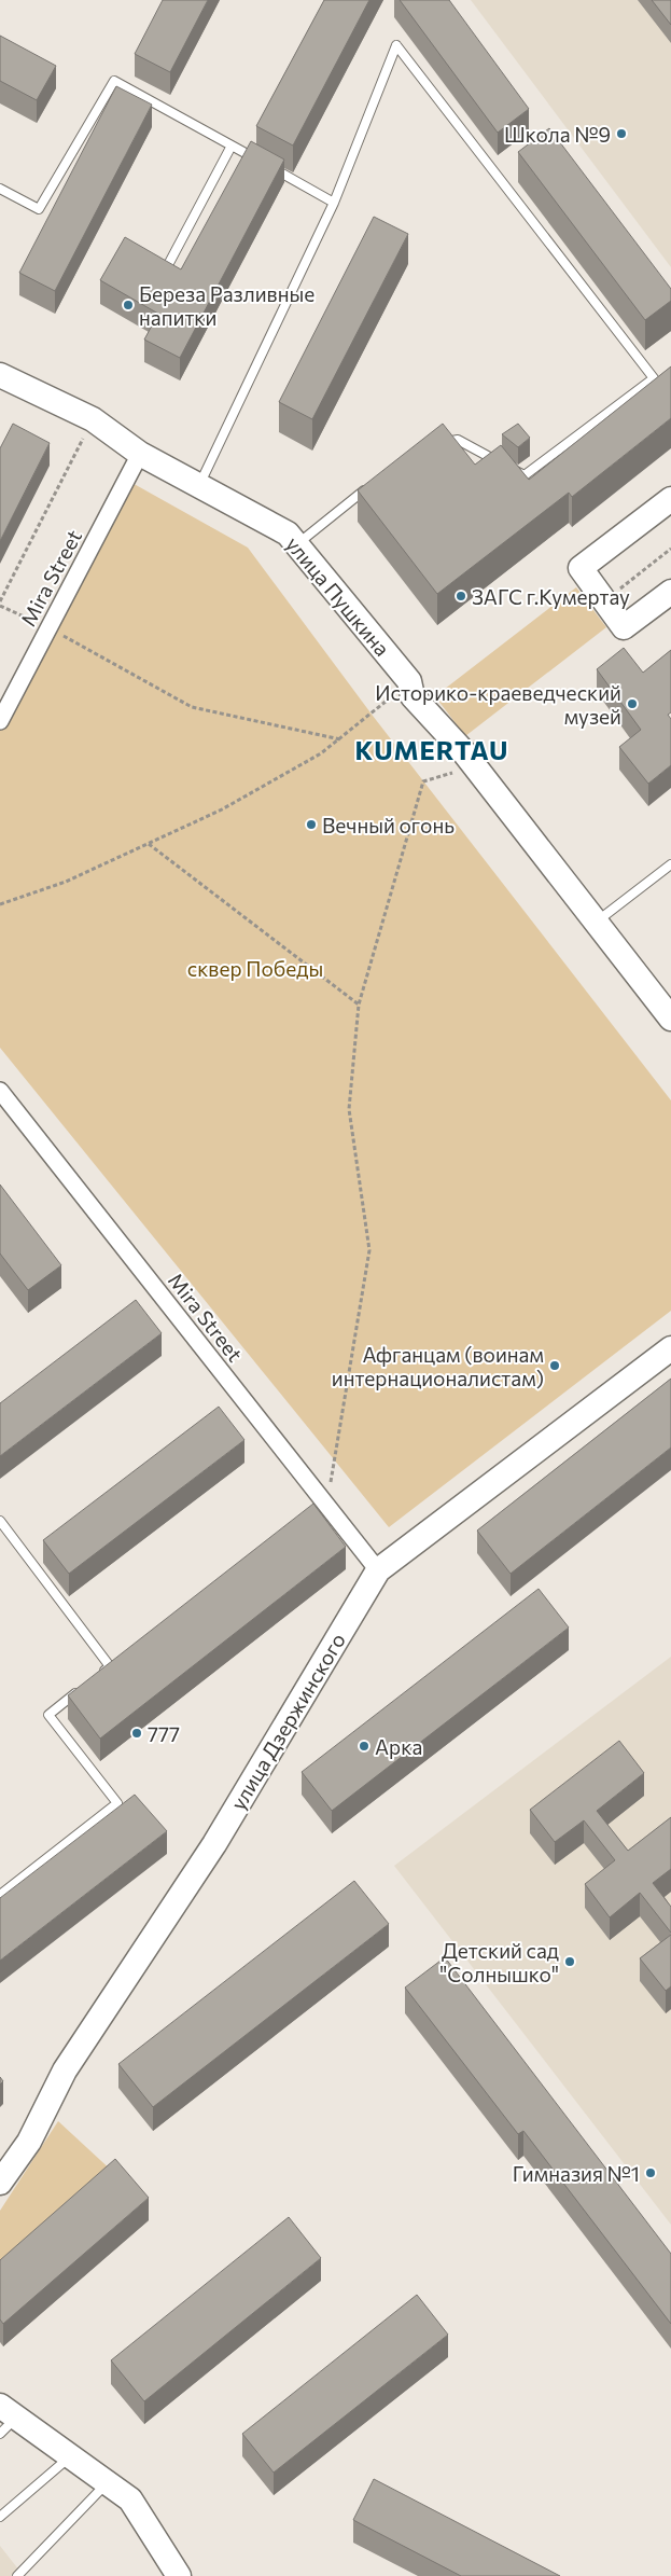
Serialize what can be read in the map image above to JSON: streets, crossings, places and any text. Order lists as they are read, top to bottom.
{
  "streets": {
    "street": ["Mira Street", "улица Пушкина", "улица Дзержинского"]
  },
  "crossings": [
    ["Mira Street", "улица Пушкина"],
    ["Mira Street", "улица Дзержинского"]
  ],
  "districts": ["KUMERTAU"],
  "parks": ["сквер Победы"],
  "places": [
    "Школа №9",
    "Береза Разливные напитки",
    "ЗАГС г.Кумертау",
    "Историко-краеведческий музей",
    "Вечный огонь",
    "Афганцам (воинам интернационалистам)",
    "777",
    "Арка",
    "Детский сад \"Солнышко\"",
    "Гимназия №1"
  ]
}
